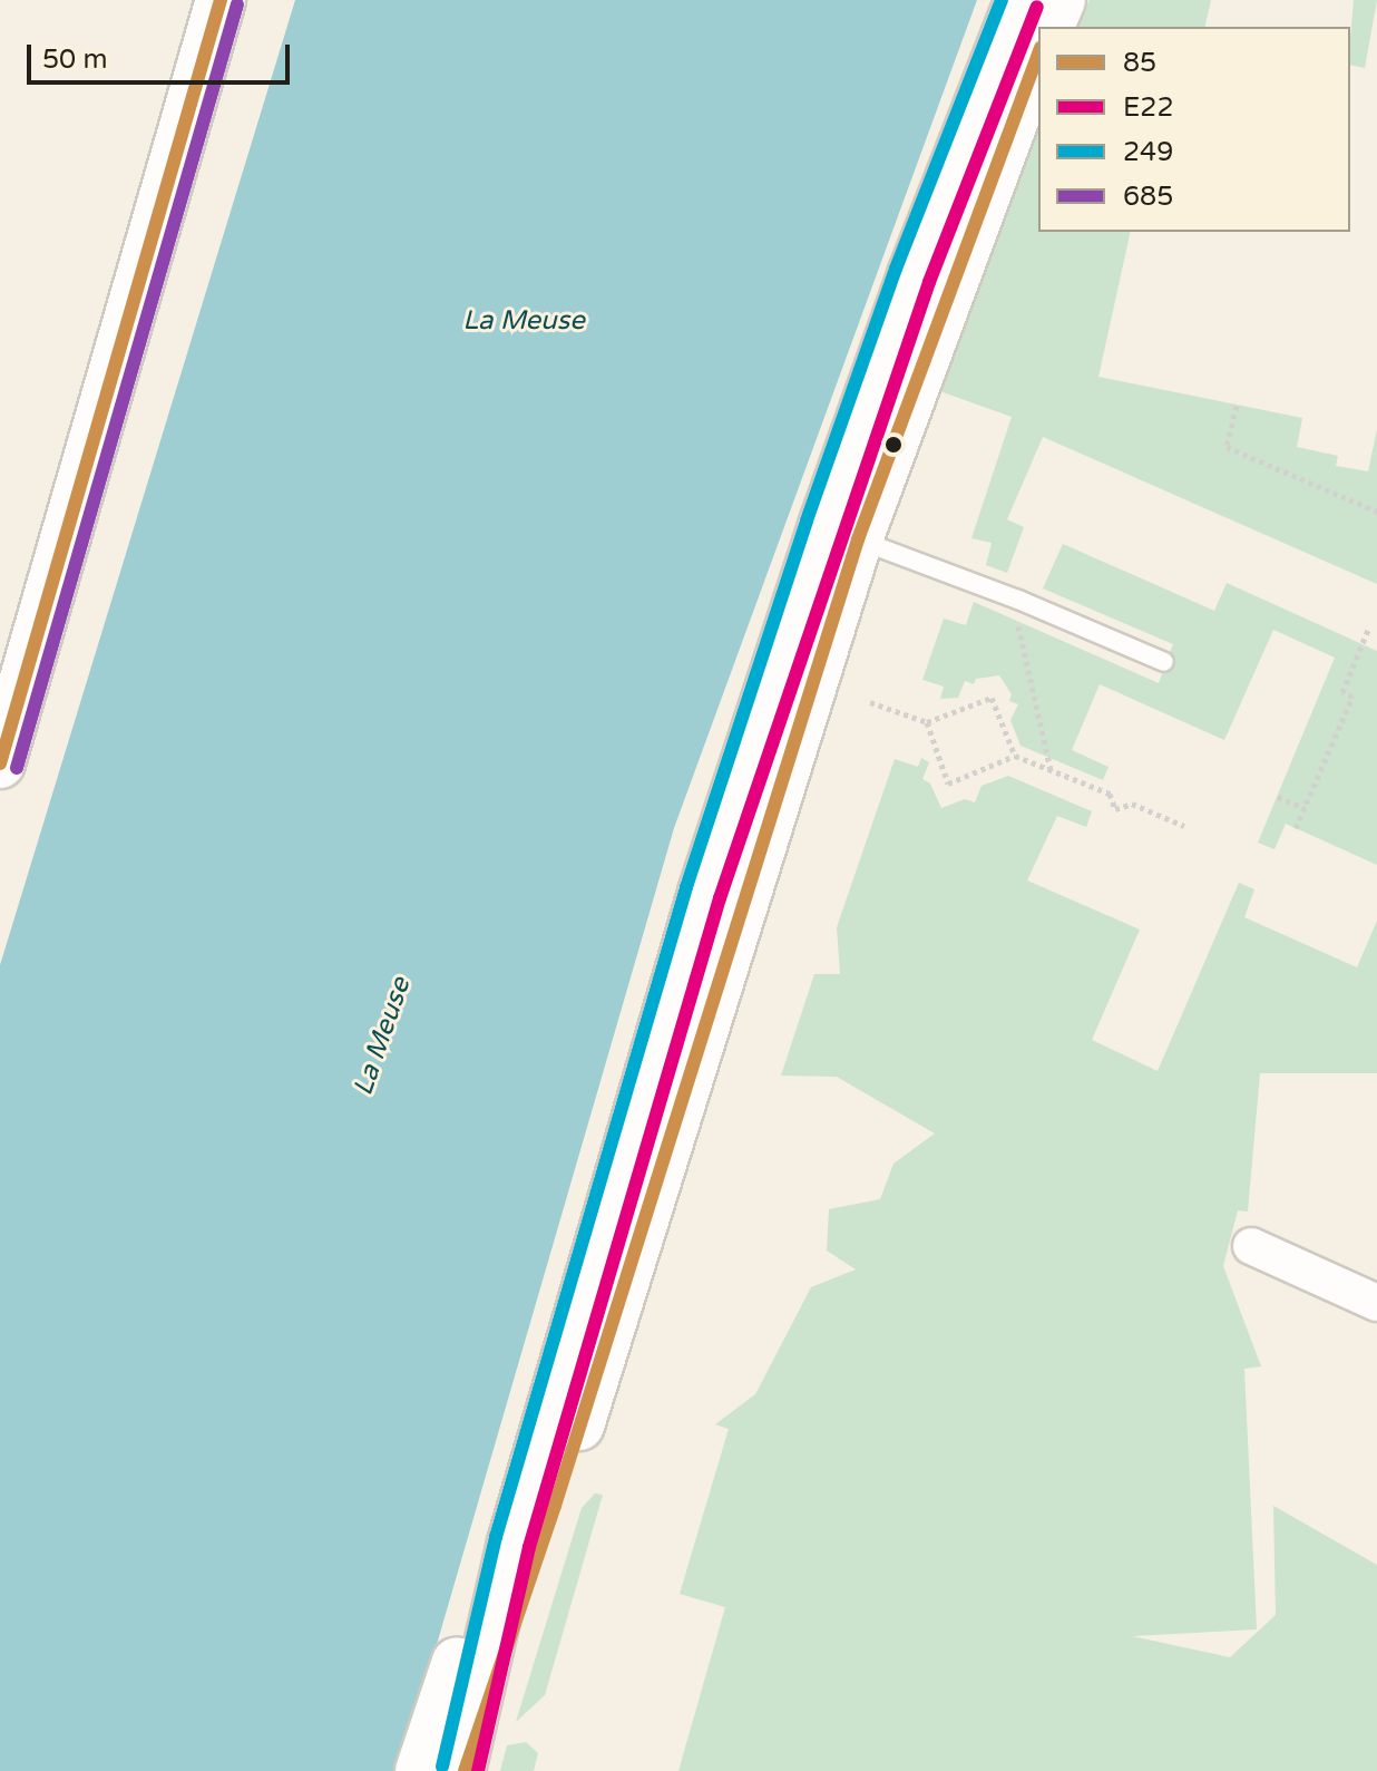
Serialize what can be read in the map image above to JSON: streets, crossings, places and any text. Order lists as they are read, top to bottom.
{
  "water": ["La Meuse"],
  "lines": [
    "transit line 85",
    "transit line 249",
    "transit line 685",
    "transit line E22"
  ],
  "legend": [
    "85",
    "E22",
    "249",
    "685"
  ],
  "scale_bar": "50 m"
}
